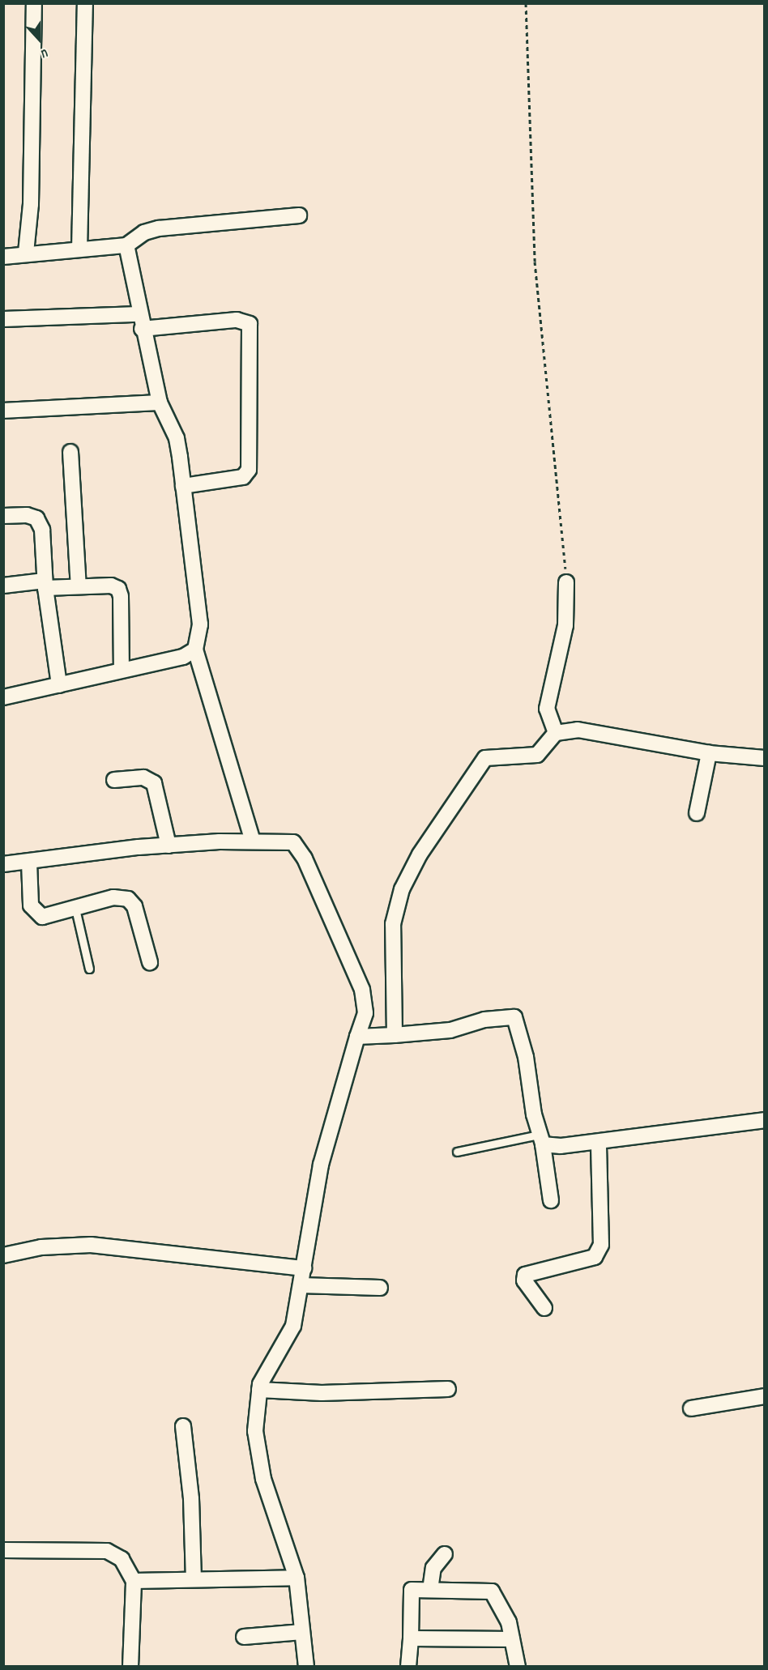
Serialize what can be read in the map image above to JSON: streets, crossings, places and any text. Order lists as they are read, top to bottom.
{
  "north": "bottom"
}
